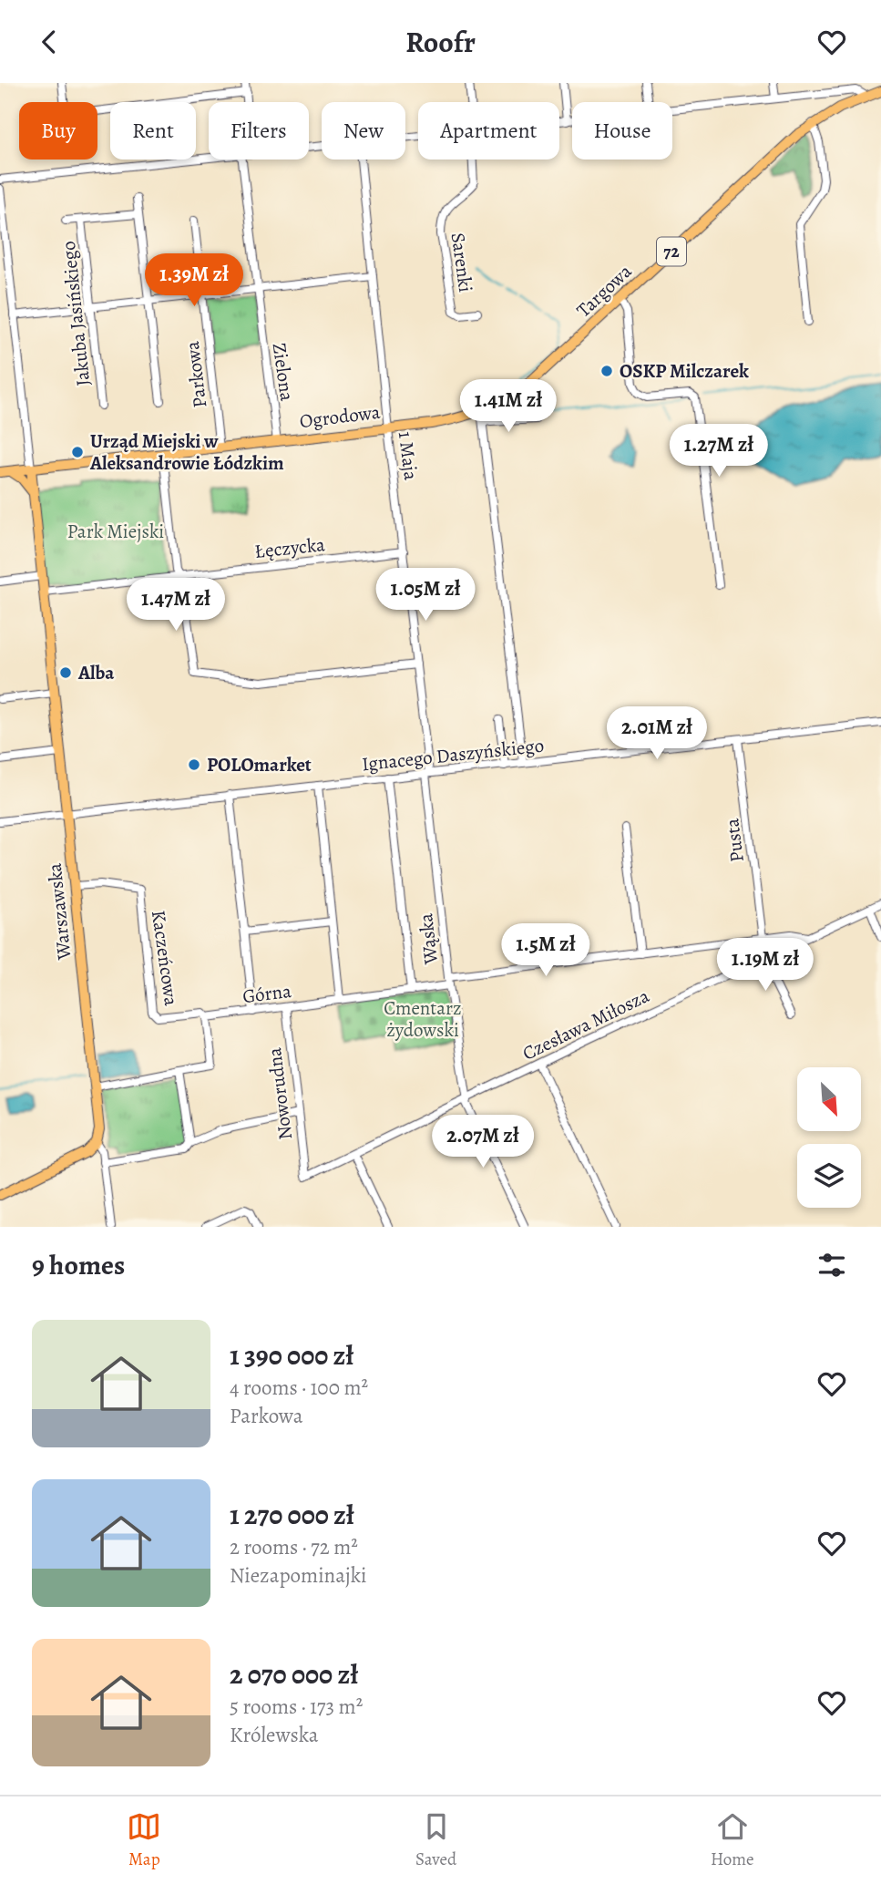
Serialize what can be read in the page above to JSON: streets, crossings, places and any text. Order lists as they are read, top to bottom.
{
  "streets": {
    "main road": [
      "72",
      "Targowa",
      "Ogrodowa",
      "Warszawska"
    ],
    "street": [
      "Sarenki",
      "Jakuba Jasińskiego",
      "Zielona",
      "Parkowa",
      "1 Maja",
      "Łęczycka",
      "Ignacego Daszyńskiego",
      "Pusta",
      "Wąska",
      "Kaczeńcowa",
      "Górna",
      "Czesława Miłosza",
      "Noworudna"
    ]
  },
  "crossings": [
    ["72", "Targowa"],
    ["72", "Ogrodowa"],
    ["72", "Warszawska"],
    ["Targowa", "Ogrodowa"],
    ["Zielona", "Ogrodowa"],
    ["Parkowa", "Ogrodowa"],
    ["Ogrodowa", "1 Maja"],
    ["1 Maja", "Łęczycka"],
    ["1 Maja", "Ignacego Daszyńskiego"],
    ["1 Maja", "Wąska"],
    ["Łęczycka", "Warszawska"],
    ["Ignacego Daszyńskiego", "Pusta"],
    ["Ignacego Daszyńskiego", "Warszawska"],
    ["Ignacego Daszyńskiego", "Wąska"],
    ["Pusta", "Górna"],
    ["Warszawska", "Kaczeńcowa"],
    ["Wąska", "Górna"],
    ["Wąska", "Czesława Miłosza"],
    ["Kaczeńcowa", "Górna"],
    ["Górna", "Czesława Miłosza"],
    ["Górna", "Noworudna"],
    ["Czesława Miłosza", "Noworudna"]
  ],
  "parks": ["Park Miejski", "Cmentarz żydowski"],
  "places": [
    "OSKP Milczarek",
    "Urząd Miejski w Aleksandrowie Łódzkim",
    "Alba",
    "POLOmarket"
  ],
  "north": "bottom right",
  "page": {
    "header": "Roofr",
    "chip": [
      "Buy",
      "Rent",
      "Filters",
      "New",
      "Apartment",
      "House"
    ],
    "price": [
      "1.39M zł",
      "1.41M zł",
      "1.27M zł",
      "1.05M zł",
      "1.47M zł",
      "2.01M zł",
      "1.5M zł",
      "1.19M zł",
      "2.07M zł"
    ],
    "heading": "9 homes",
    "list": [
      {
        "name": "1 390 000 zł",
        "note": "4 rooms · 100 m² · Parkowa"
      },
      {
        "name": "1 270 000 zł",
        "note": "2 rooms · 72 m² · Niezapominajki"
      },
      {
        "name": "2 070 000 zł",
        "note": "5 rooms · 173 m² · Królewska"
      }
    ],
    "tabs": ["Map", "Saved", "Home"]
  }
}
